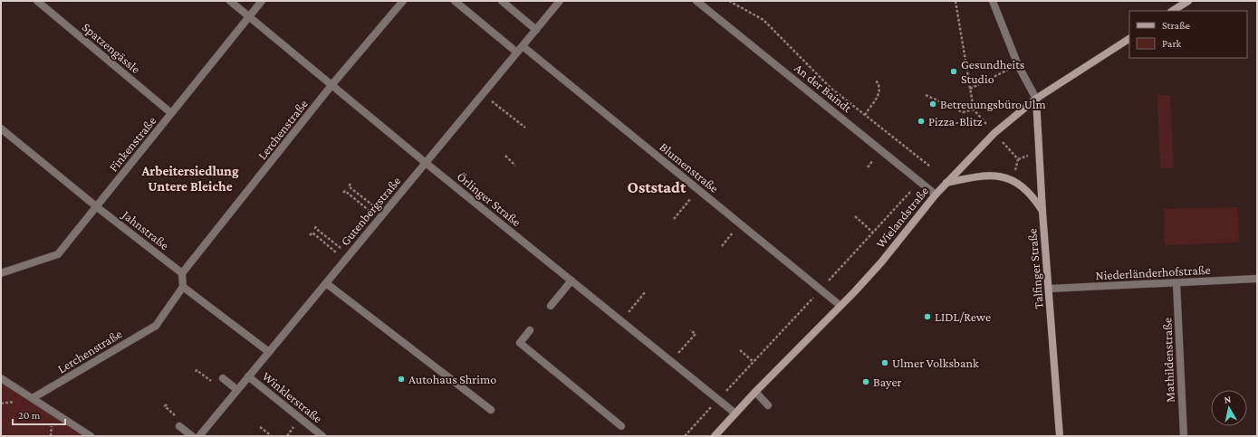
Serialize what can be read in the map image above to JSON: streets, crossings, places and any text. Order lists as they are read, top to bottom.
{
  "streets": {
    "street": [
      "Spatzengässle",
      "An der Baindt",
      "Lerchenstraße",
      "Finkenstraße",
      "Blumenstraße",
      "Örlinger Straße",
      "Gutenbergstraße",
      "Wielandstraße",
      "Jahnstraße",
      "Talfinger Straße",
      "Niederländerhofstraße",
      "Mathildenstraße",
      "Winklerstraße"
    ]
  },
  "crossings": [
    ["Spatzengässle", "Finkenstraße"],
    ["An der Baindt", "Wielandstraße"],
    ["Lerchenstraße", "Örlinger Straße"],
    ["Lerchenstraße", "Jahnstraße"],
    ["Finkenstraße", "Örlinger Straße"],
    ["Finkenstraße", "Jahnstraße"],
    ["Blumenstraße", "Gutenbergstraße"],
    ["Blumenstraße", "Wielandstraße"],
    ["Örlinger Straße", "Gutenbergstraße"],
    ["Örlinger Straße", "Wielandstraße"],
    ["Gutenbergstraße", "Winklerstraße"],
    ["Wielandstraße", "Talfinger Straße"],
    ["Talfinger Straße", "Niederländerhofstraße"],
    ["Niederländerhofstraße", "Mathildenstraße"]
  ],
  "districts": ["Arbeitersiedlung Untere Bleiche", "Oststadt"],
  "places": [
    "Gesundheits Studio",
    "Betreuungsbüro Ulm",
    "Pizza-Blitz",
    "LIDL/Rewe",
    "Ulmer Volksbank",
    "Autohaus Shrimo",
    "Bayer"
  ],
  "legend": ["Straße", "Park"],
  "scale_bar": "20 m",
  "north": "top"
}
